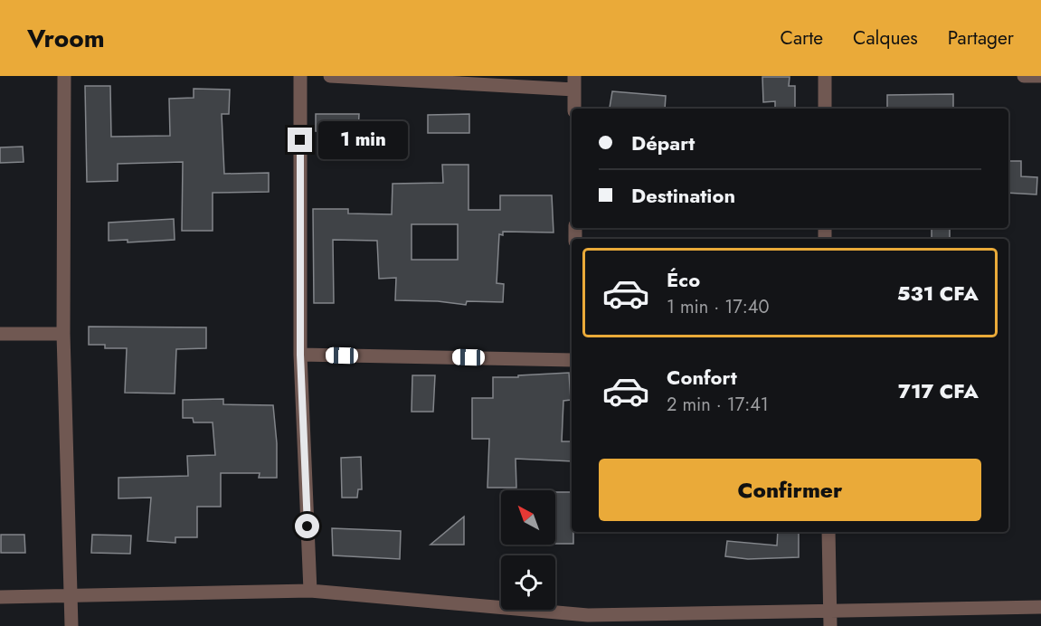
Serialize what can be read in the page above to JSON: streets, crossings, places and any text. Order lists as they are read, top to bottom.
{
  "north": "top left",
  "page": {
    "header": "Vroom",
    "nav": ["Carte", "Calques", "Partager"],
    "banner": ["Départ", "Destination"],
    "bubble": "1 min",
    "list": [
      {
        "name": "Éco",
        "note": "1 min · 17:40",
        "value": "531 CFA"
      },
      {
        "name": "Confort",
        "note": "2 min · 17:41",
        "value": "717 CFA"
      }
    ],
    "buttons": "Confirmer"
  }
}
